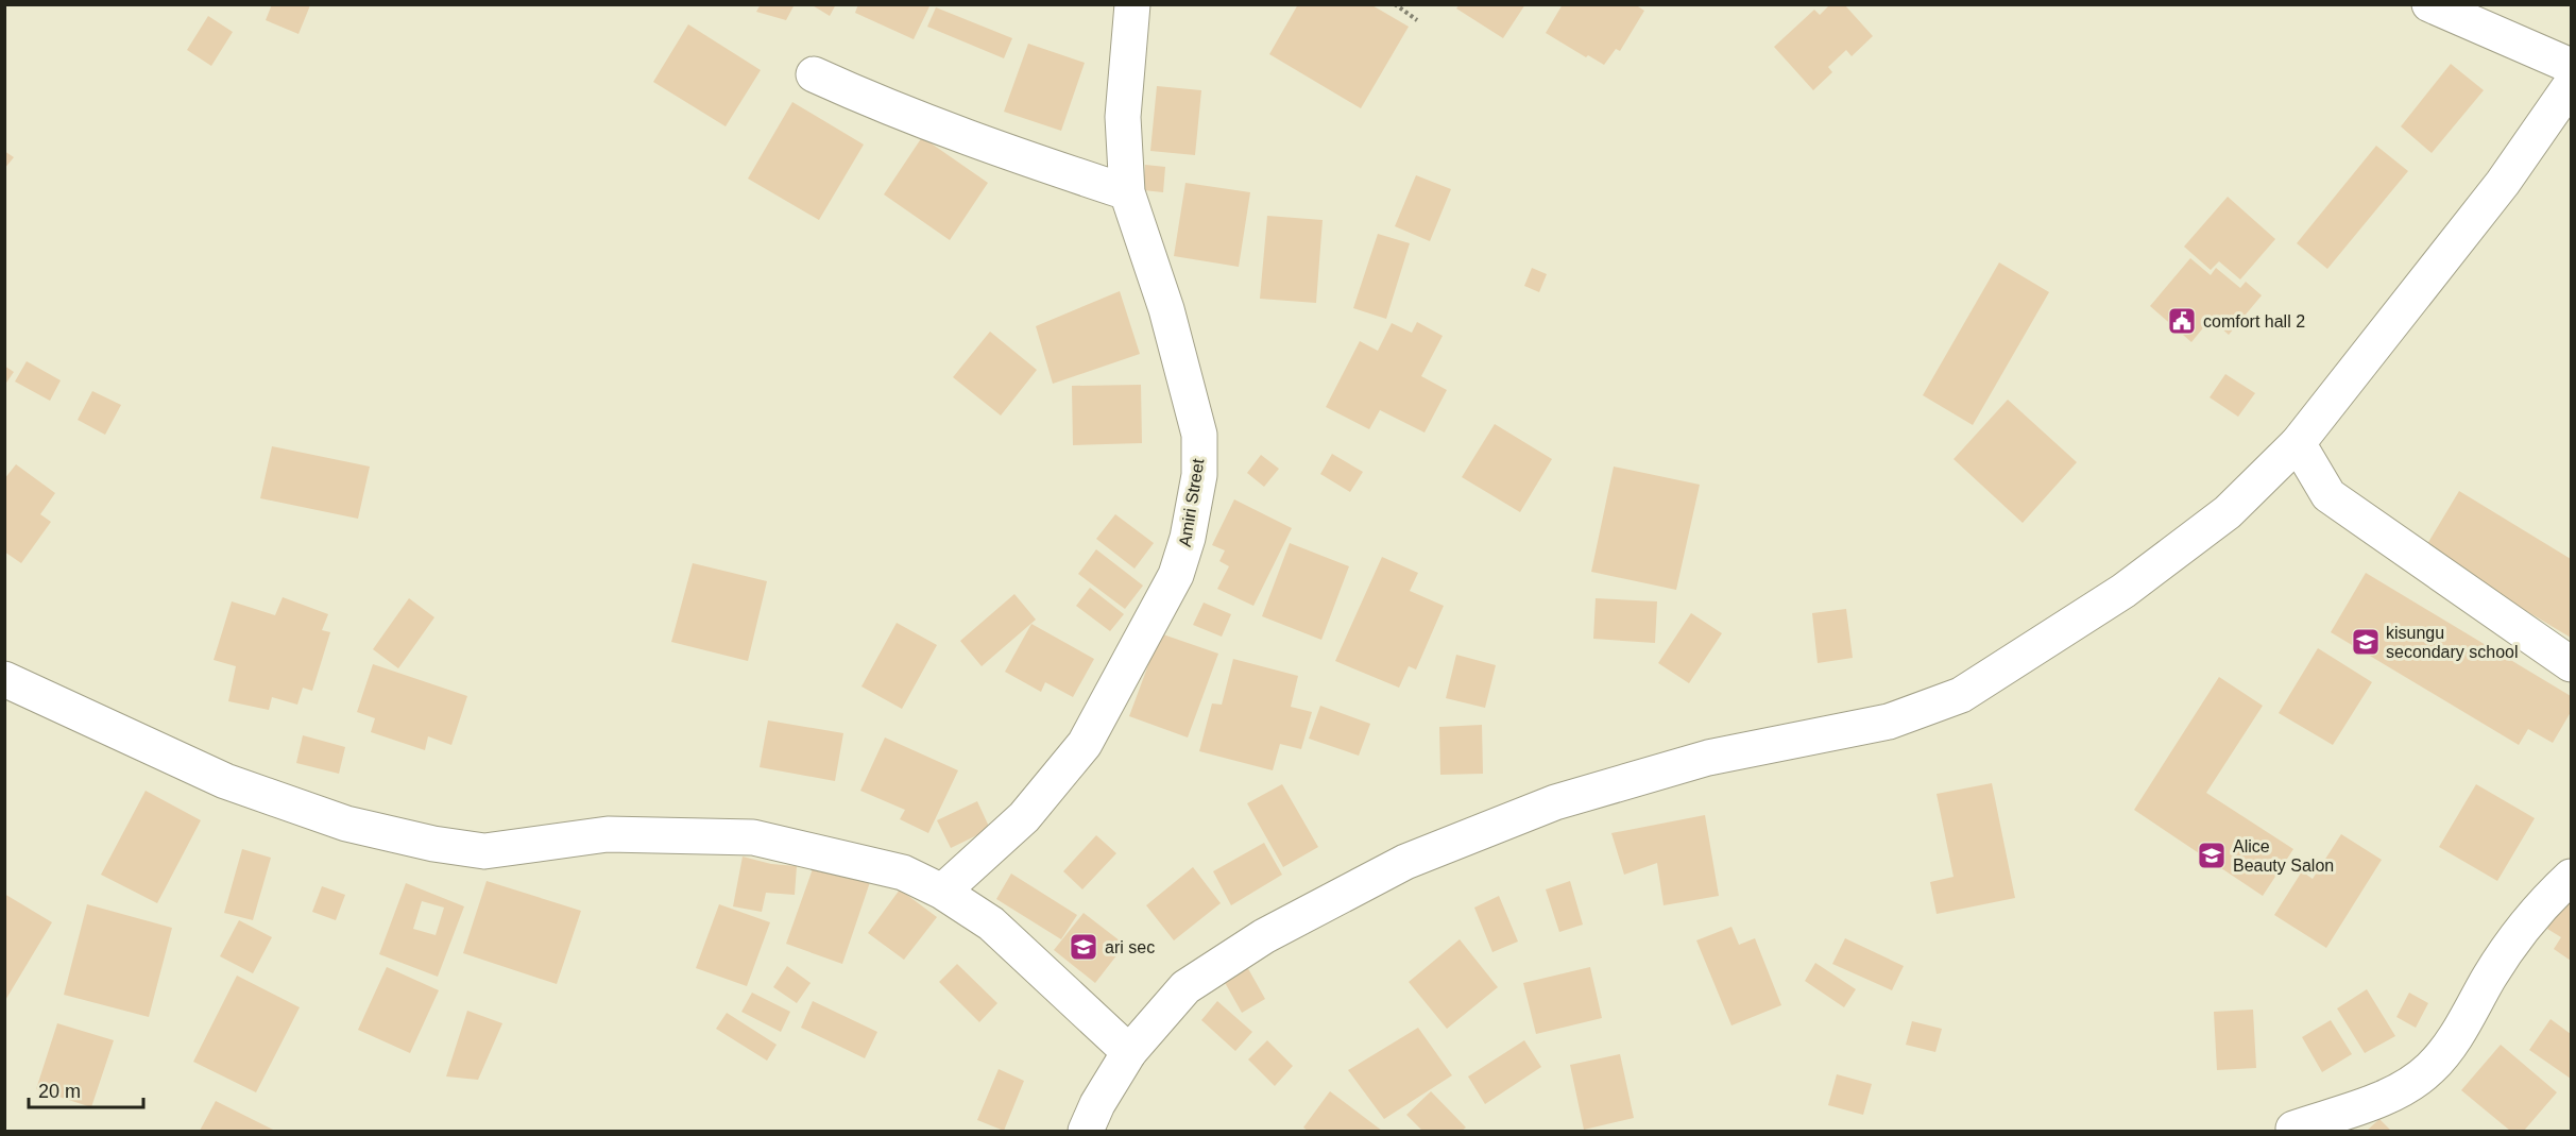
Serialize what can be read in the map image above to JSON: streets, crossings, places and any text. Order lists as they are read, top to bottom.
{
  "streets": {
    "street": ["Amiri Street"]
  },
  "places": {
    "public building": ["comfort hall 2"],
    "school or university": ["kisungu secondary school", "Alice Beauty Salon", "ari sec"]
  },
  "scale_bar": "20 m"
}
